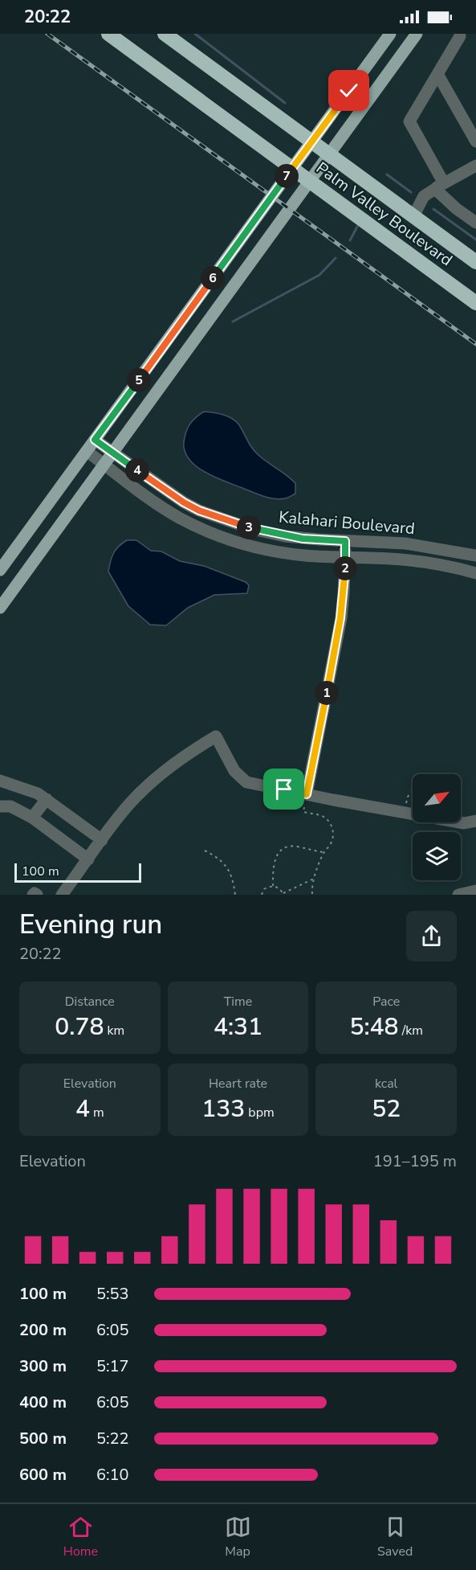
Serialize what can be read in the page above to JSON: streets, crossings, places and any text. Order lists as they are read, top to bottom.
{
  "streets": {
    "highway": ["Palm Valley Boulevard"],
    "street": ["Kalahari Boulevard"]
  },
  "scale_bar": "100 m",
  "north": "top right",
  "page": {
    "status": "20:22",
    "pins": [
      "7",
      "6",
      "5",
      "4",
      "3",
      "2",
      "1"
    ],
    "scale": "100 m",
    "heading": ["Evening run", "20:22"],
    "stats": [
      ["Distance", "0.78 km"],
      ["Time", "4:31"],
      ["Pace", "5:48 /km"],
      ["Elevation", "4 m"],
      ["Heart rate", "133 bpm"],
      ["kcal", "52"]
    ],
    "chart": ["Elevation", "191–195 m"],
    "list": [
      {
        "name": "100 m",
        "note": "5:53"
      },
      {
        "name": "200 m",
        "note": "6:05"
      },
      {
        "name": "300 m",
        "note": "5:17"
      },
      {
        "name": "400 m",
        "note": "6:05"
      },
      {
        "name": "500 m",
        "note": "5:22"
      },
      {
        "name": "600 m",
        "note": "6:10"
      }
    ],
    "tabs": ["Home", "Map", "Saved"]
  }
}
